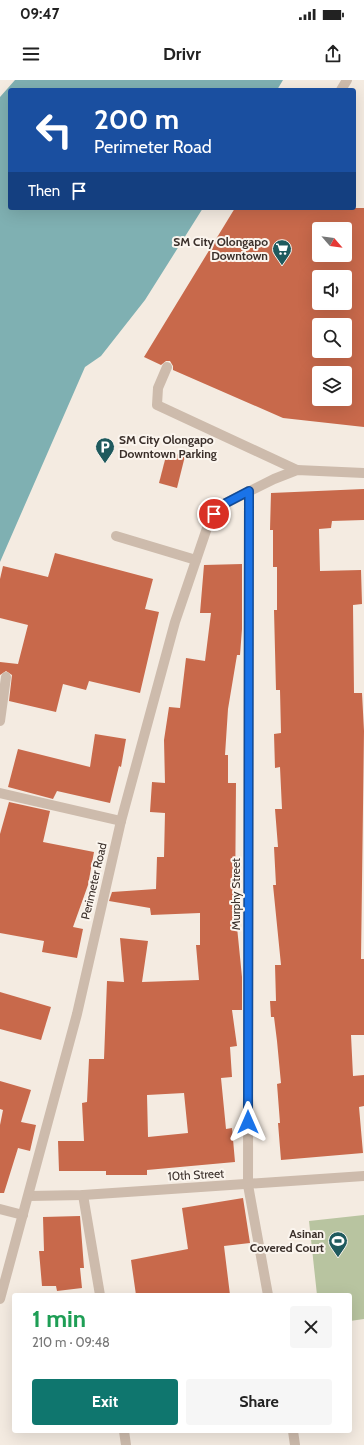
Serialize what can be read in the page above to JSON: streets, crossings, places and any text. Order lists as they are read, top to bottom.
{
  "streets": {
    "street": ["Perimeter Road", "Murphy Street", "10th Street"]
  },
  "crossings": [
    ["Perimeter Road", "Murphy Street"],
    ["Perimeter Road", "10th Street"],
    ["Murphy Street", "10th Street"]
  ],
  "places": {
    "supermarket": ["SM City Olongapo Downtown"],
    "parking": ["SM City Olongapo Downtown Parking"],
    "sports": ["Asinan Covered Court"]
  },
  "north": "bottom right",
  "page": {
    "status": "09:47",
    "header": "Drivr",
    "turn": ["200 m", "Perimeter Road"],
    "then": "Then",
    "heading": ["1 min", "210 m · 09:48"],
    "buttons": ["Exit", "Share"]
  }
}
